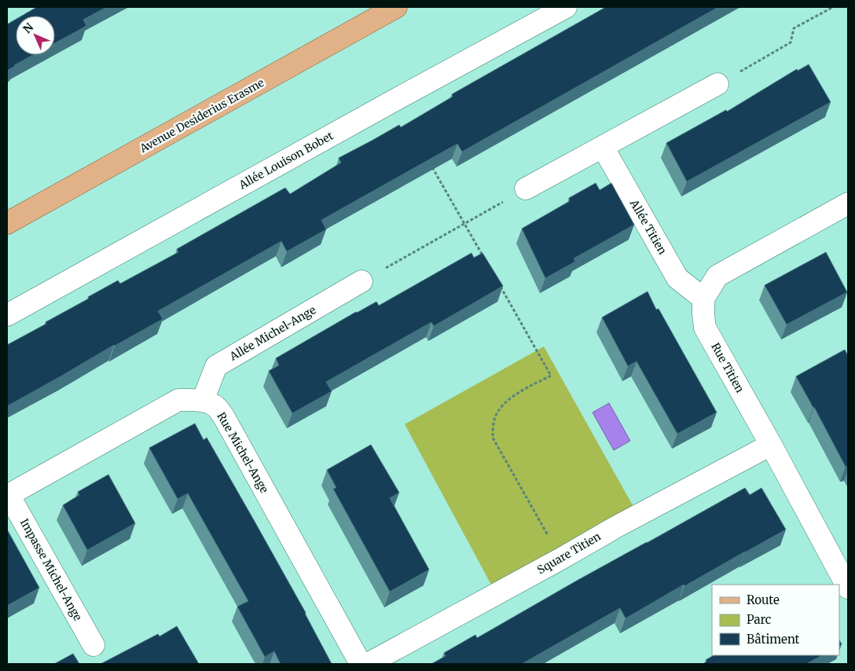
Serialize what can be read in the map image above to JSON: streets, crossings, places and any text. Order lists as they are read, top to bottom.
{
  "streets": {
    "main road": ["Avenue Desiderius Erasme"],
    "street": [
      "Allée Louison Bobet",
      "Allée Titien",
      "Allée Michel-Ange",
      "Rue Titien",
      "Rue Michel-Ange",
      "Square Titien",
      "Impasse Michel-Ange"
    ]
  },
  "crossings": [
    ["Allée Titien", "Rue Titien"],
    ["Allée Michel-Ange", "Rue Michel-Ange"],
    ["Rue Titien", "Square Titien"],
    ["Rue Michel-Ange", "Impasse Michel-Ange"]
  ],
  "legend": ["Route", "Parc", "Bâtiment"],
  "north": "top left"
}
